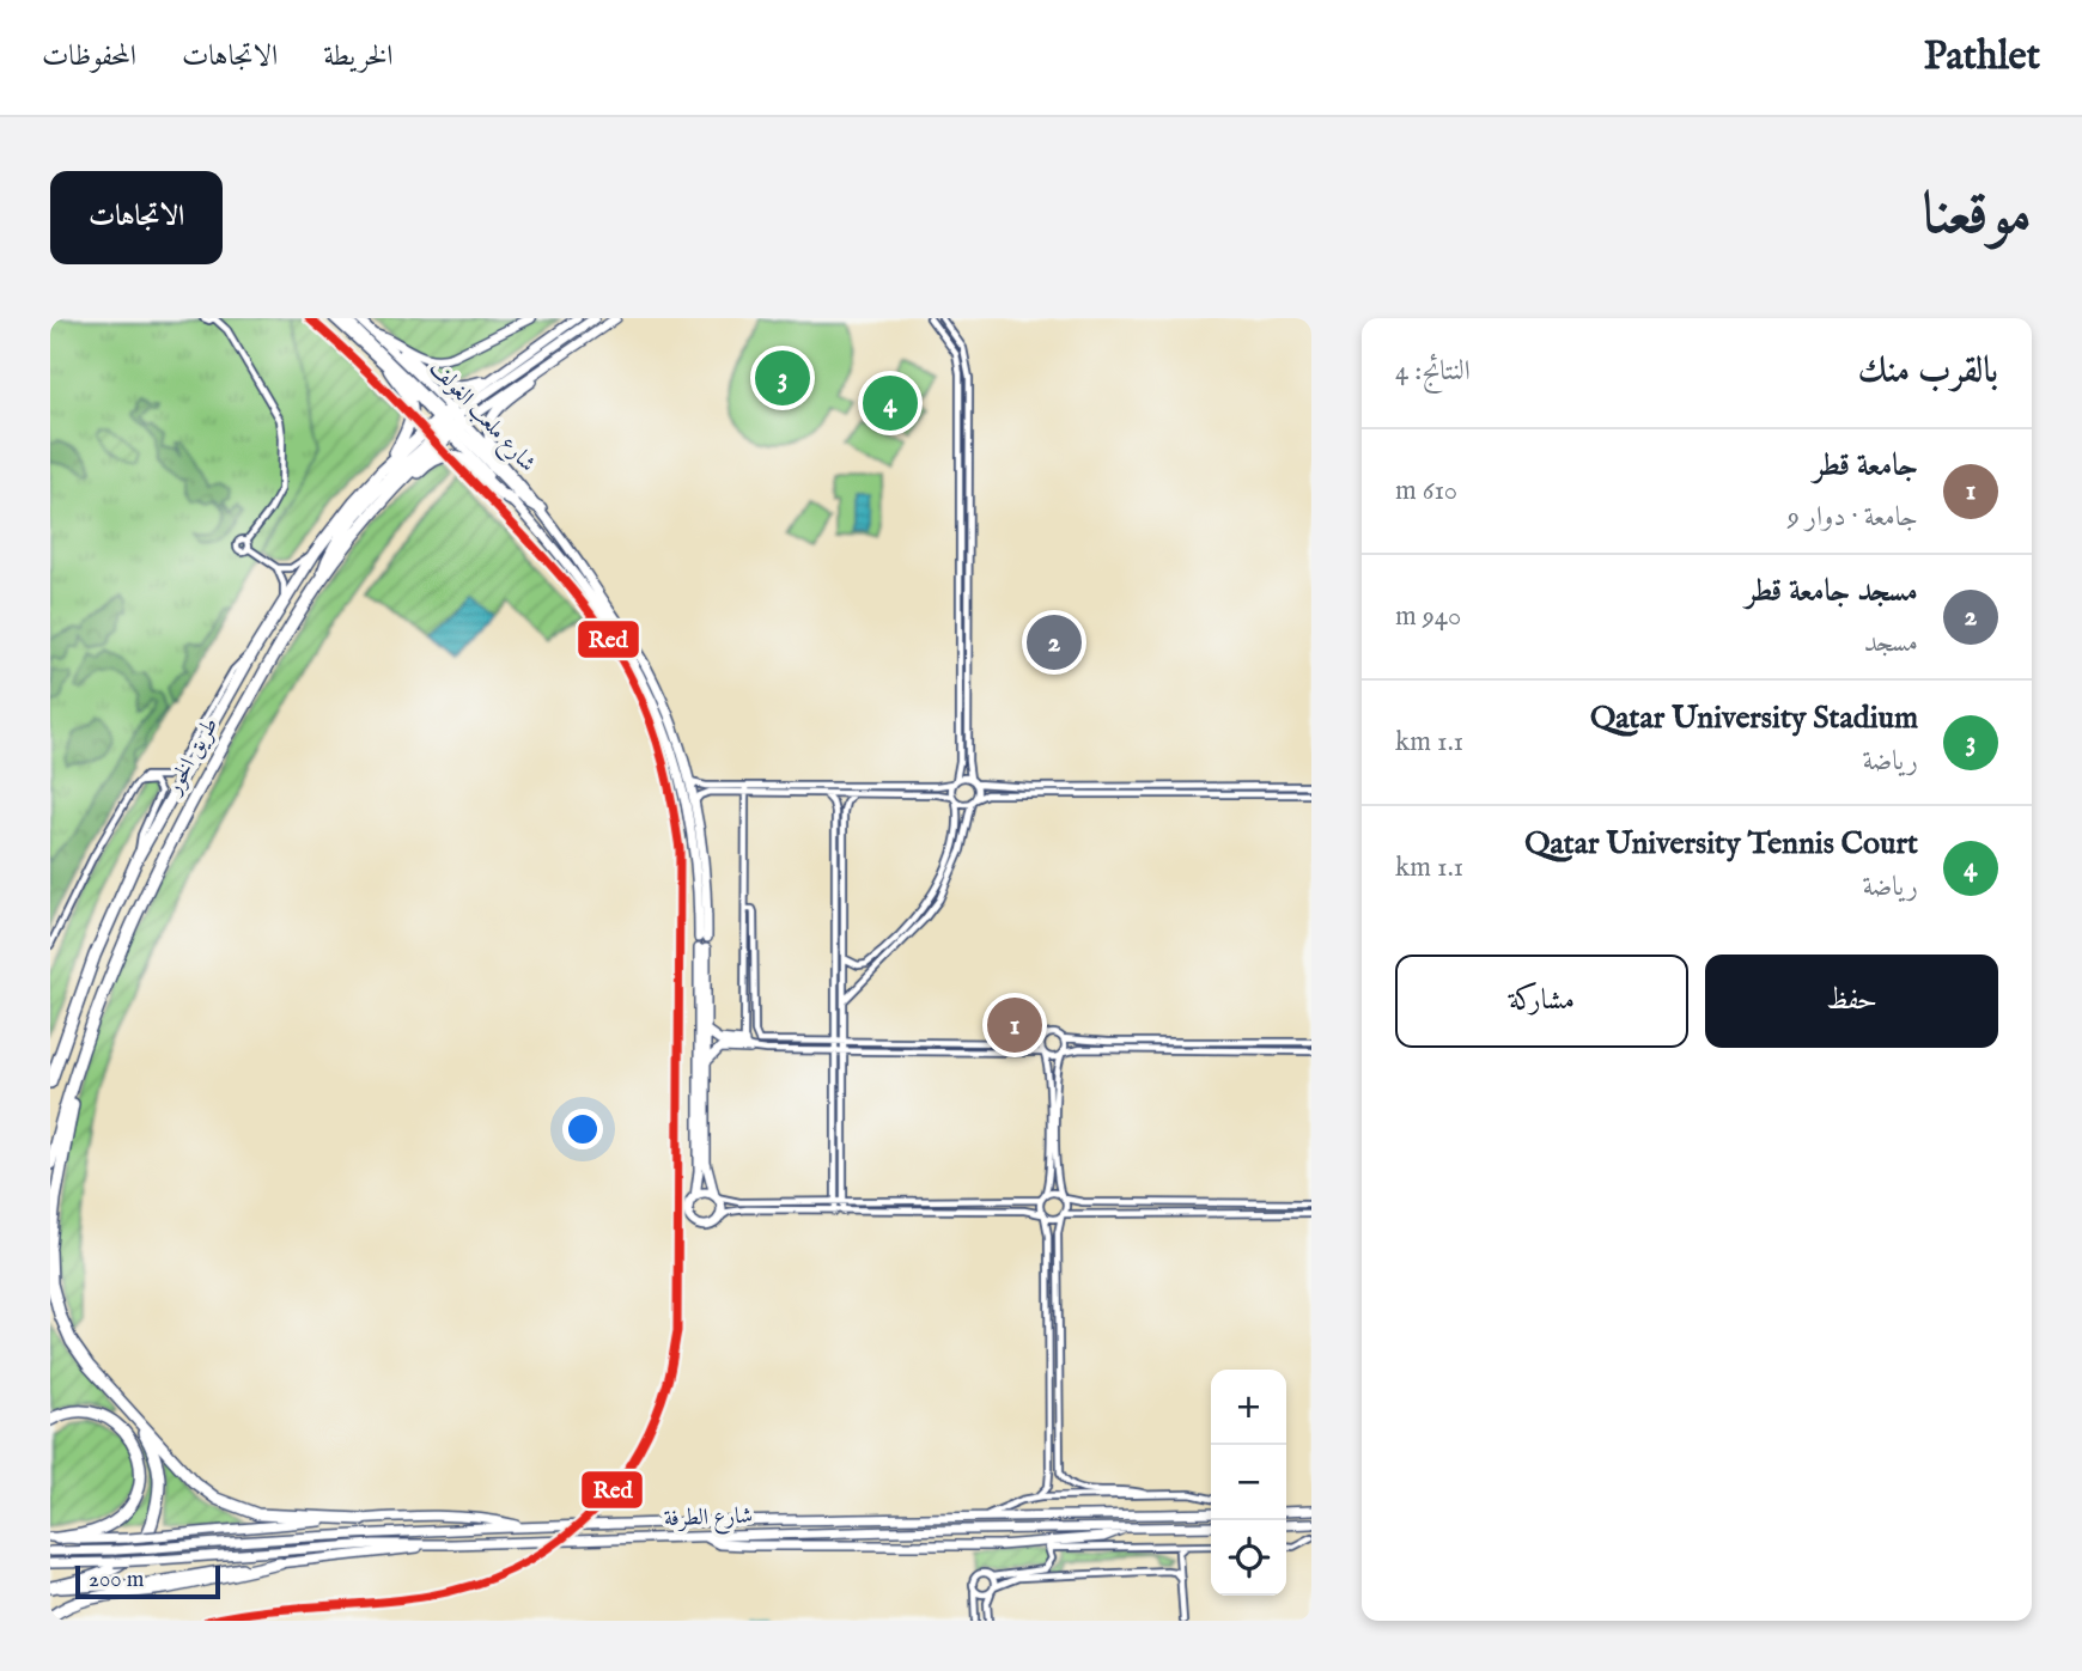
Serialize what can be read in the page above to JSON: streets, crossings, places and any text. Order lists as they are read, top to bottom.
{
  "streets": {
    "highway": ["طريق الخور"],
    "main road": ["شارع ملعب الغولف", "شارع الطرفة"]
  },
  "crossings": [
    ["شارع ملعب الغولف", "طريق الخور"]
  ],
  "lines": ["transit line Red"],
  "scale_bar": "200 m",
  "page": {
    "header": "Pathlet",
    "nav": ["الخريطة", "الاتجاهات", "المحفوظات"],
    "title": "موقعنا",
    "buttons": [
      "الاتجاهات",
      ["حفظ", "مشاركة"]
    ],
    "heading": ["بالقرب منك", "النتائج: 4"],
    "pins": [
      "3",
      "4",
      "2",
      "1"
    ],
    "list": [
      {
        "mark": "1",
        "name": "جامعة قطر",
        "note": "جامعة · دوار 9",
        "value": "610 m"
      },
      {
        "mark": "2",
        "name": "مسجد جامعة قطر",
        "note": "مسجد",
        "value": "940 m"
      },
      {
        "mark": "3",
        "name": "Qatar University Stadium",
        "note": "رياضة",
        "value": "1.1 km"
      },
      {
        "mark": "4",
        "name": "Qatar University Tennis Court",
        "note": "رياضة",
        "value": "1.1 km"
      }
    ],
    "map_buttons": ["+", "−"],
    "scale": "200 m"
  }
}
